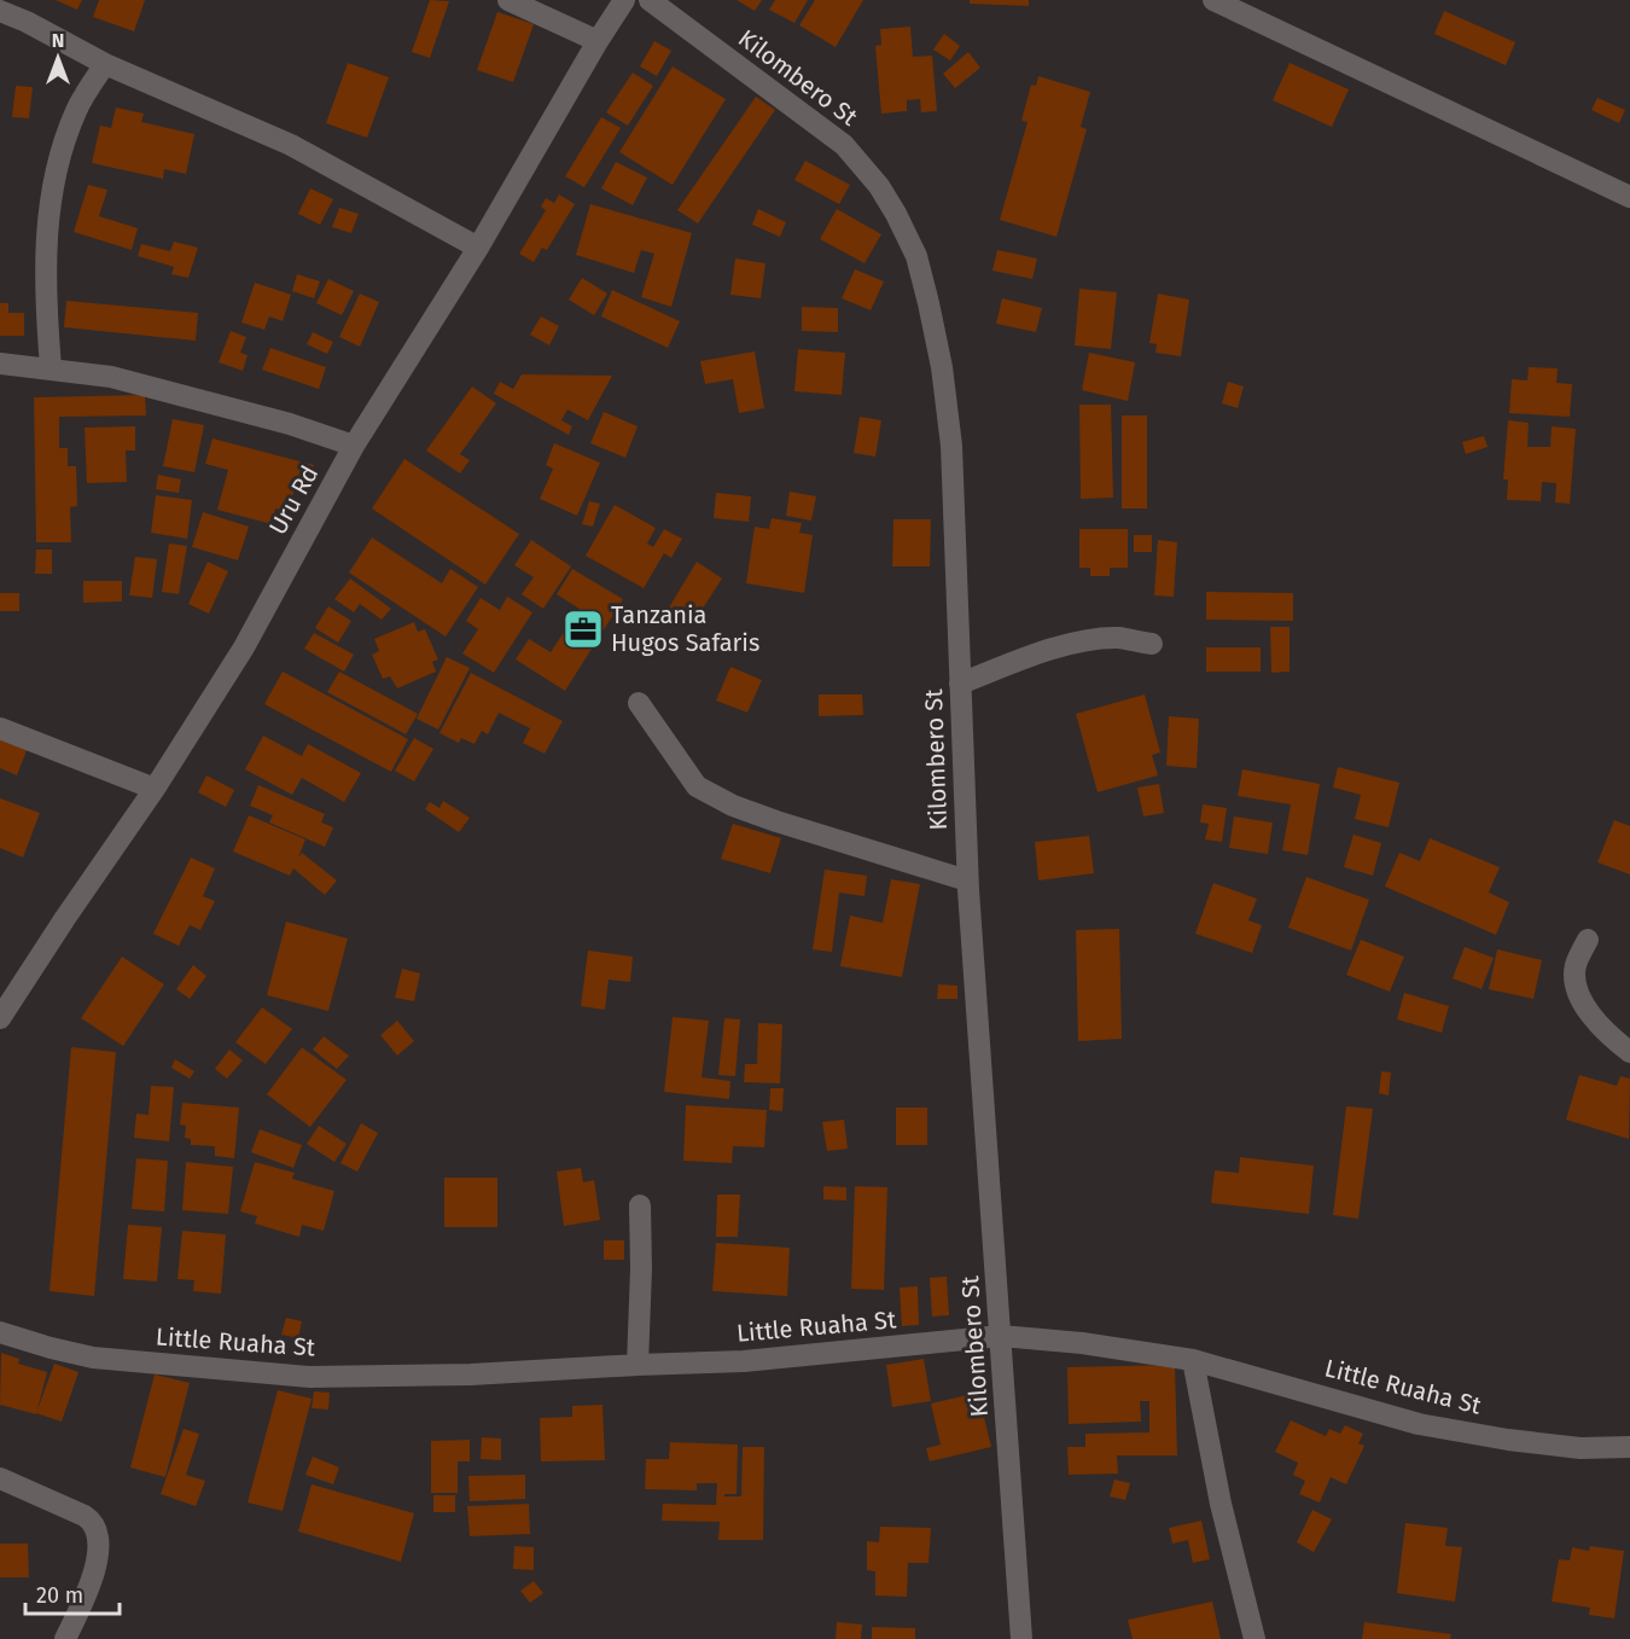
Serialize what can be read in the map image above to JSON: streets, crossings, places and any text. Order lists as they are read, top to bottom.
{
  "streets": {
    "street": ["Kilombero St", "Uru Rd", "Little Ruaha St"]
  },
  "crossings": [
    ["Kilombero St", "Little Ruaha St"]
  ],
  "places": {
    "office": ["Tanzania Hugos Safaris"]
  },
  "scale_bar": "20 m",
  "north": "top"
}
